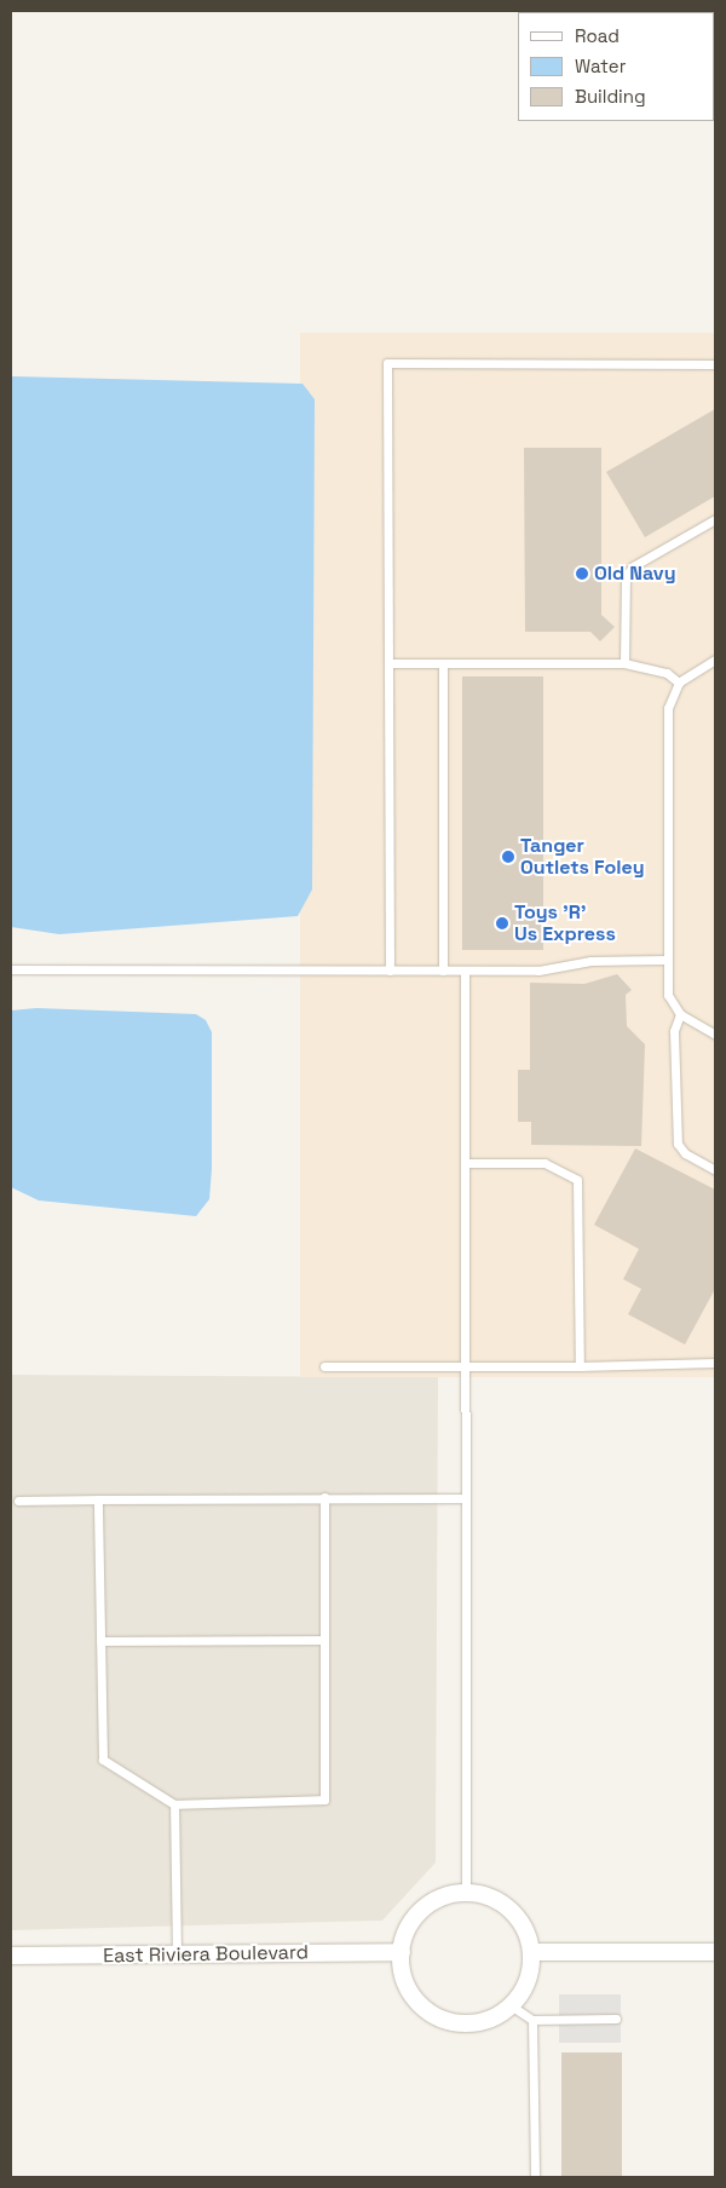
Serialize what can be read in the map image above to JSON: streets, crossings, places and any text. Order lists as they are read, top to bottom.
{
  "streets": {
    "street": ["East Riviera Boulevard"]
  },
  "places": ["Old Navy", "Tanger Outlets Foley", "Toys 'R' Us Express"],
  "legend": ["Road", "Water", "Building"]
}
